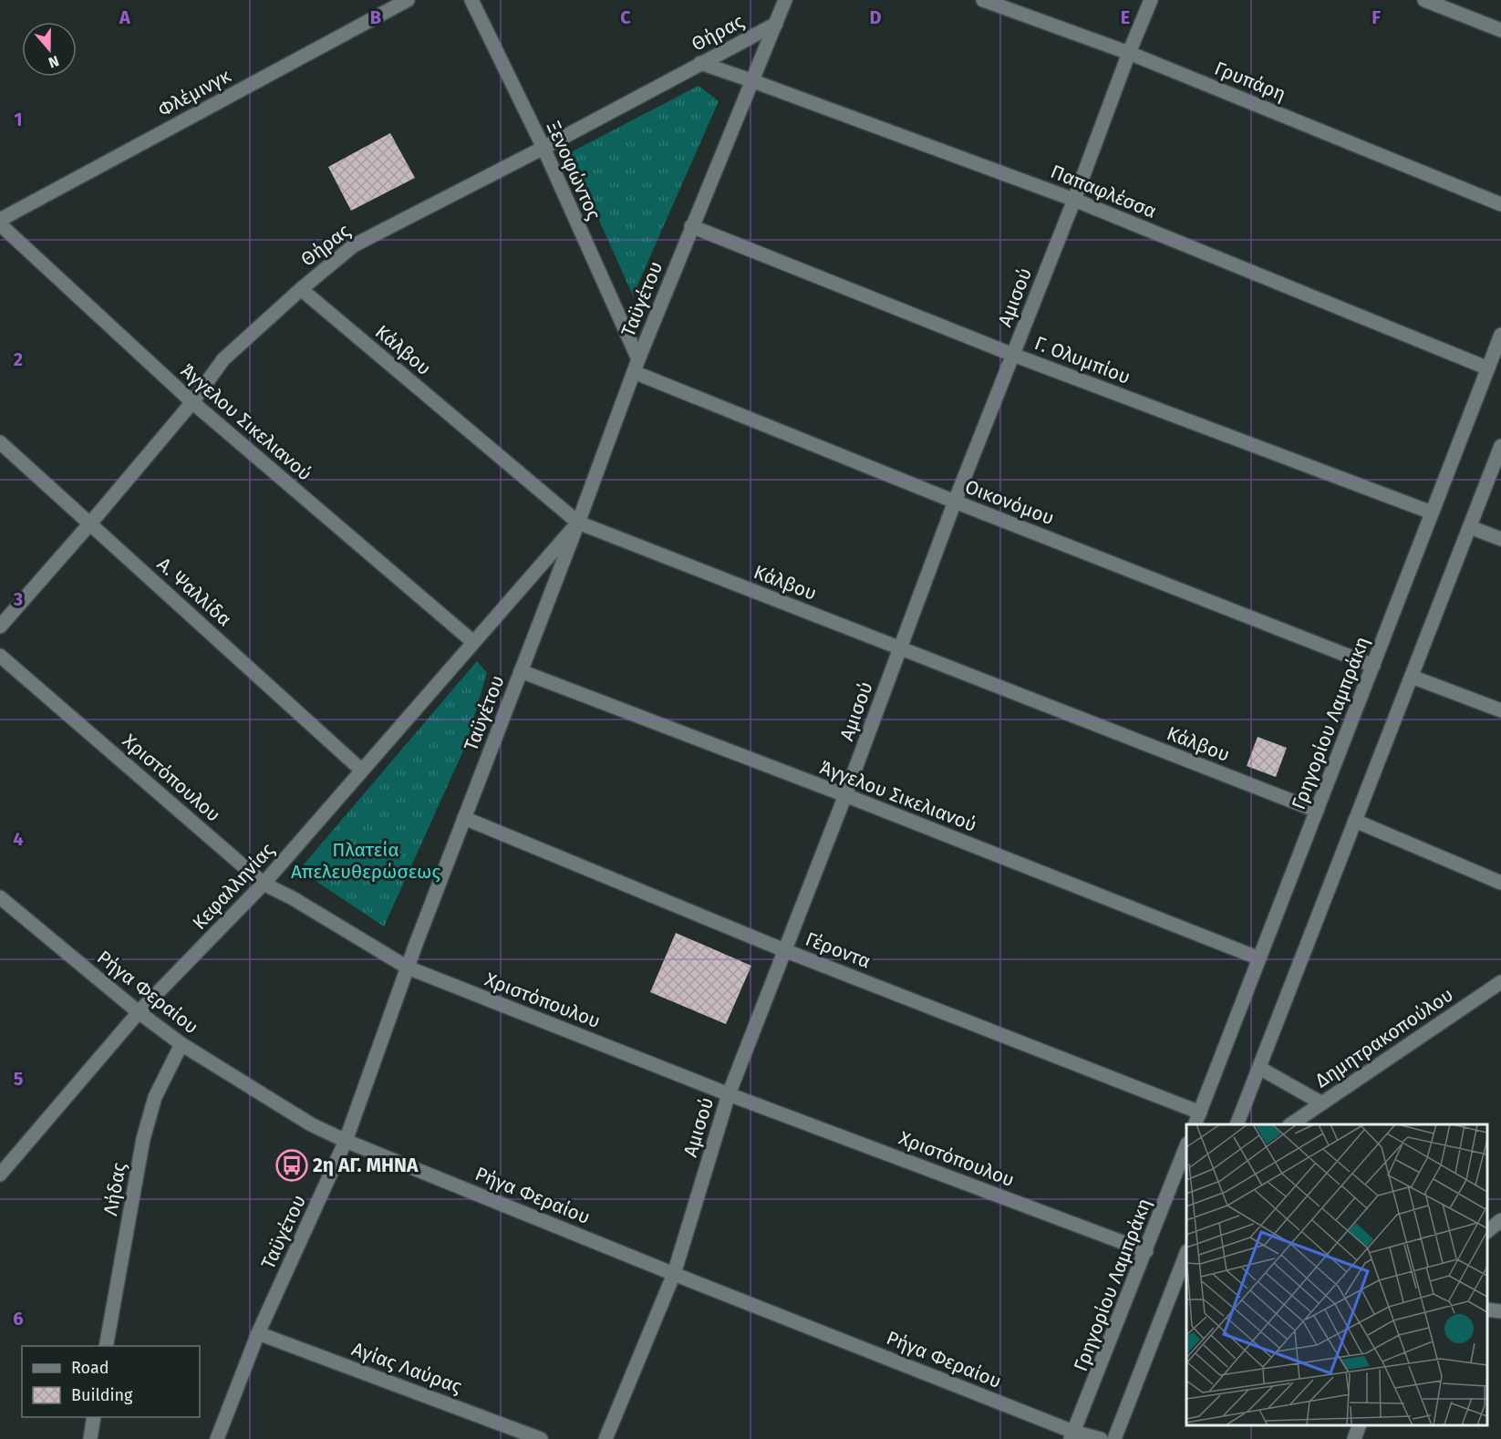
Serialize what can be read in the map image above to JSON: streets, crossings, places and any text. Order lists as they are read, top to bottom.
{
  "streets": {
    "street": [
      "Θήρας",
      "Γρυπάρη",
      "Φλέμινγκ",
      "Ξενοφώντος",
      "Παπαφλέσσα",
      "Αμισού",
      "Ταϋγέτου",
      "Κάλβου",
      "Γ. Ολυμπίου",
      "Άγγελου Σικελιανού",
      "Οικονόμου",
      "Α. Ψαλλίδα",
      "Γρηγορίου Λαμπράκη",
      "Χριστόπουλου",
      "Κεφαλληνίας",
      "Γέροντα",
      "Ρήγα Φεραίου",
      "Δημητρακοπούλου",
      "Λήδας",
      "Αγίας Λαύρας"
    ]
  },
  "crossings": [
    ["Θήρας", "Ξενοφώντος"],
    ["Θήρας", "Παπαφλέσσα"],
    ["Θήρας", "Ταϋγέτου"],
    ["Θήρας", "Κάλβου"],
    ["Θήρας", "Άγγελου Σικελιανού"],
    ["Θήρας", "Α. Ψαλλίδα"],
    ["Γρυπάρη", "Αμισού"],
    ["Ξενοφώντος", "Ταϋγέτου"],
    ["Ξενοφώντος", "Οικονόμου"],
    ["Παπαφλέσσα", "Αμισού"],
    ["Παπαφλέσσα", "Ταϋγέτου"],
    ["Παπαφλέσσα", "Γρηγορίου Λαμπράκη"],
    ["Αμισού", "Κάλβου"],
    ["Αμισού", "Γ. Ολυμπίου"],
    ["Αμισού", "Άγγελου Σικελιανού"],
    ["Αμισού", "Οικονόμου"],
    ["Αμισού", "Χριστόπουλου"],
    ["Αμισού", "Γέροντα"],
    ["Αμισού", "Ρήγα Φεραίου"],
    ["Ταϋγέτου", "Κάλβου"],
    ["Ταϋγέτου", "Γ. Ολυμπίου"],
    ["Ταϋγέτου", "Άγγελου Σικελιανού"],
    ["Ταϋγέτου", "Οικονόμου"],
    ["Ταϋγέτου", "Χριστόπουλου"],
    ["Ταϋγέτου", "Κεφαλληνίας"],
    ["Ταϋγέτου", "Γέροντα"],
    ["Ταϋγέτου", "Ρήγα Φεραίου"],
    ["Ταϋγέτου", "Αγίας Λαύρας"],
    ["Κάλβου", "Γρηγορίου Λαμπράκη"],
    ["Κάλβου", "Κεφαλληνίας"],
    ["Γ. Ολυμπίου", "Γρηγορίου Λαμπράκη"],
    ["Άγγελου Σικελιανού", "Γρηγορίου Λαμπράκη"],
    ["Άγγελου Σικελιανού", "Κεφαλληνίας"],
    ["Οικονόμου", "Γρηγορίου Λαμπράκη"],
    ["Α. Ψαλλίδα", "Κεφαλληνίας"],
    ["Γρηγορίου Λαμπράκη", "Χριστόπουλου"],
    ["Γρηγορίου Λαμπράκη", "Γέροντα"],
    ["Γρηγορίου Λαμπράκη", "Ρήγα Φεραίου"],
    ["Χριστόπουλου", "Κεφαλληνίας"],
    ["Κεφαλληνίας", "Ρήγα Φεραίου"],
    ["Ρήγα Φεραίου", "Λήδας"]
  ],
  "parks": ["Πλατεία Απελευθερώσεως"],
  "places": {
    "bus stop": ["2η ΑΓ. ΜΗΝΑ"]
  },
  "legend": ["Road", "Building"],
  "north": "bottom",
  "grid": {
    "columns": [
      "A",
      "B",
      "C",
      "D",
      "E",
      "F"
    ],
    "rows": [
      "1",
      "2",
      "3",
      "4",
      "5",
      "6"
    ]
  }
}
